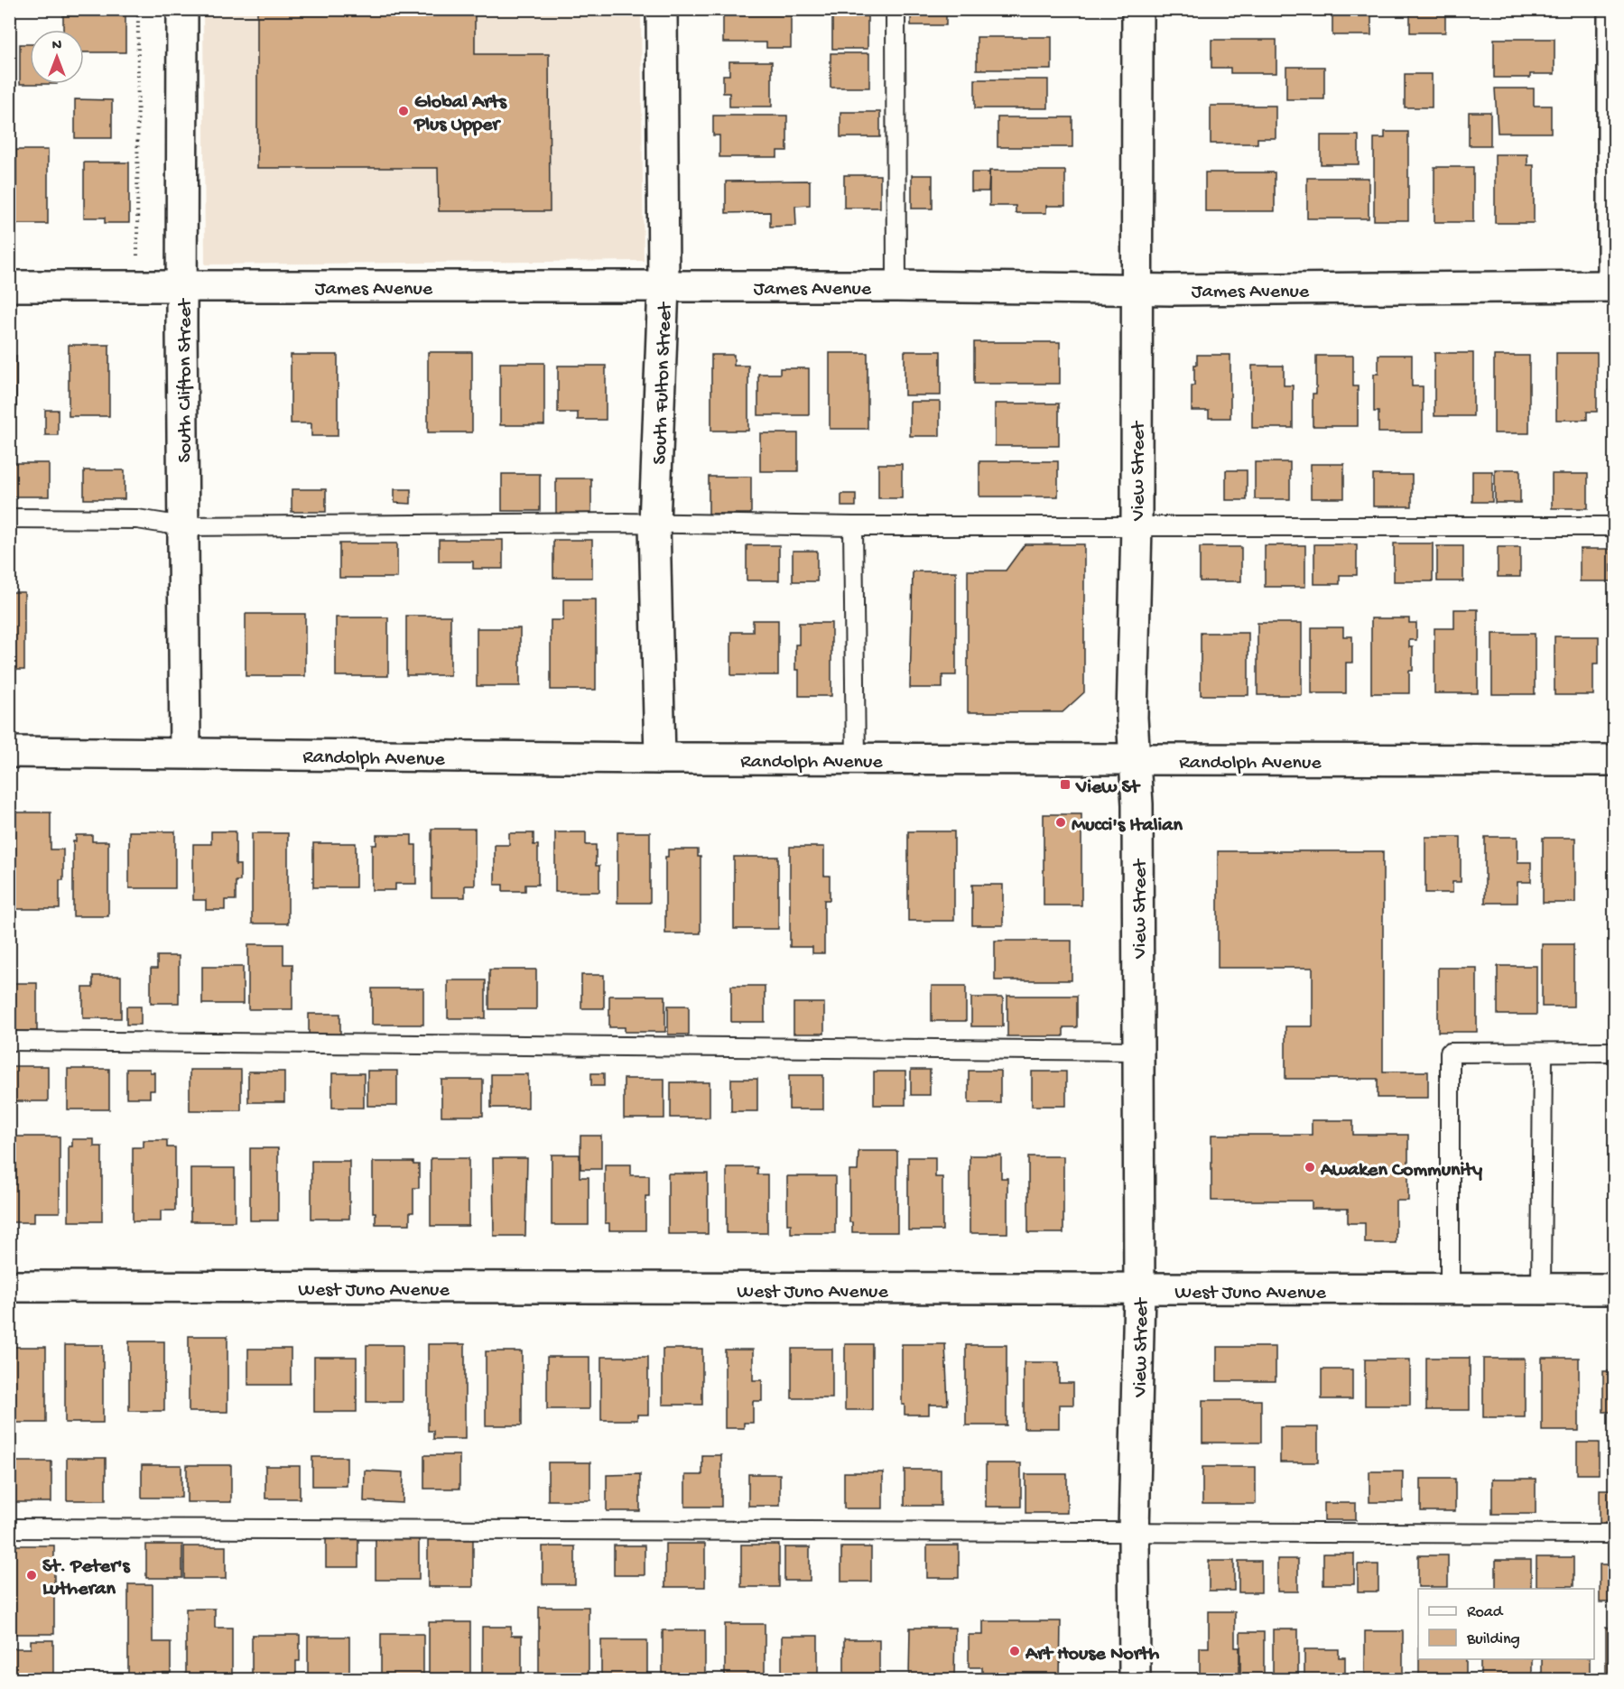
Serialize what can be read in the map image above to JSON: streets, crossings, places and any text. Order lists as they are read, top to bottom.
{
  "streets": {
    "street": [
      "James Avenue",
      "South Clifton Street",
      "South Fulton Street",
      "View Street",
      "Randolph Avenue",
      "West Juno Avenue"
    ]
  },
  "crossings": [
    ["James Avenue", "South Clifton Street"],
    ["James Avenue", "South Fulton Street"],
    ["James Avenue", "View Street"],
    ["South Clifton Street", "Randolph Avenue"],
    ["South Fulton Street", "Randolph Avenue"],
    ["View Street", "Randolph Avenue"],
    ["View Street", "West Juno Avenue"]
  ],
  "places": {
    "other": [
      "Global Arts Plus Upper",
      "Mucci's Italian",
      "Awaken Community",
      "St. Peter's Lutheran",
      "Art House North"
    ],
    "transit": ["View St"]
  },
  "legend": ["Road", "Building"],
  "north": "top"
}
